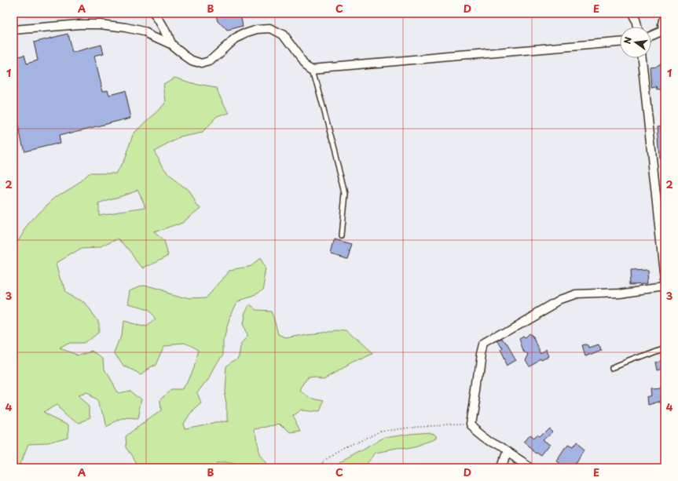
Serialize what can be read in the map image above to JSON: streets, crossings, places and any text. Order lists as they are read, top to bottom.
{
  "north": "left",
  "grid": {
    "columns": [
      "A",
      "B",
      "C",
      "D",
      "E"
    ],
    "rows": [
      "1",
      "2",
      "3",
      "4"
    ]
  }
}
